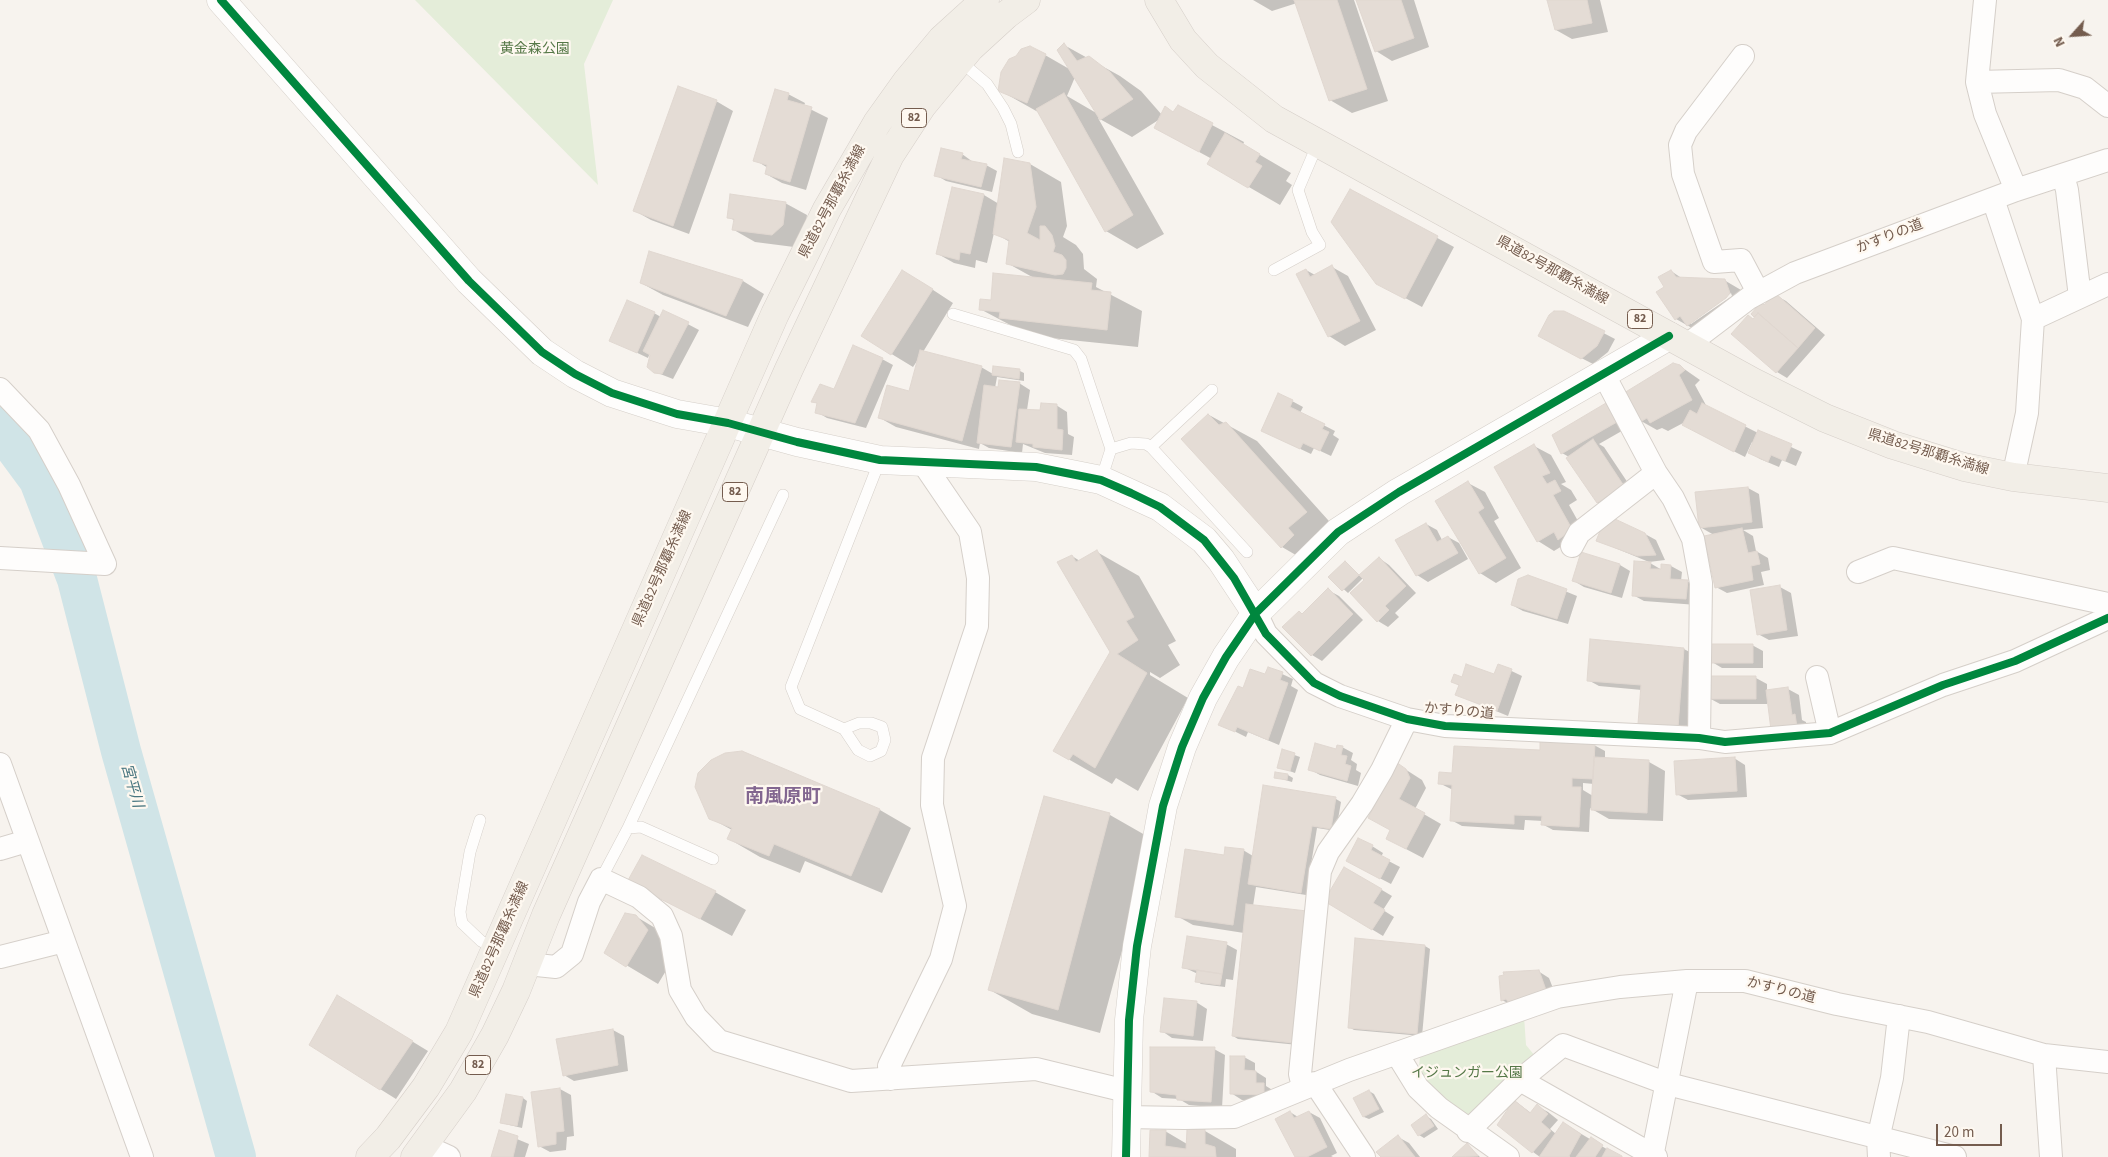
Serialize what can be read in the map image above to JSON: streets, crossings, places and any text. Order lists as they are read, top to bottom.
{
  "streets": {
    "main road": ["82", "県道82号那覇糸満線"],
    "street": ["かすりの道"]
  },
  "crossings": [
    ["県道82号那覇糸満線", "かすりの道"]
  ],
  "districts": ["南風原町"],
  "water": ["宮平川"],
  "parks": ["黄金森公園", "イジュンガー公園"],
  "scale_bar": "20 m",
  "north": "bottom left"
}
